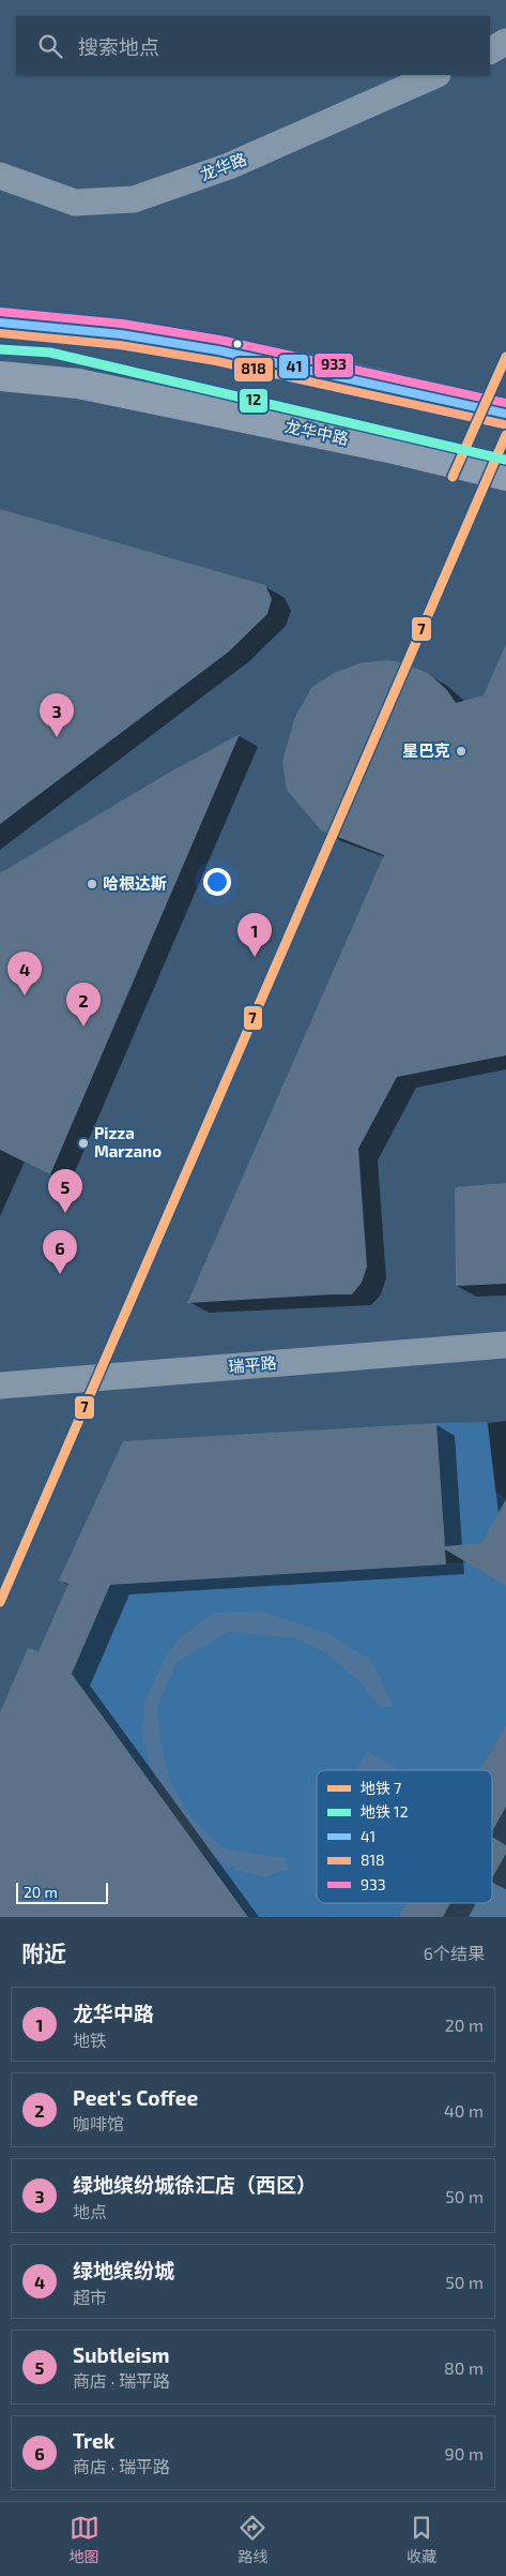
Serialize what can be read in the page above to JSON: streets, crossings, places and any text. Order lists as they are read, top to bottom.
{
  "streets": {
    "main road": ["龙华中路"],
    "street": ["龙华路", "瑞平路"]
  },
  "places": ["星巴克", "哈根达斯", "Pizza Marzano"],
  "lines": [
    "transit line 933",
    "transit line 41",
    "transit line 818",
    "metro line 12",
    "metro line 7"
  ],
  "legend": [
    "地铁 7",
    "地铁 12",
    "41",
    "818",
    "933"
  ],
  "scale_bar": "20 m",
  "page": {
    "search": "搜索地点",
    "pins": [
      "3",
      "1",
      "4",
      "2",
      "5",
      "6"
    ],
    "scale": "20 m",
    "heading": ["附近", "6个结果"],
    "list": [
      {
        "mark": "1",
        "name": "龙华中路",
        "note": "地铁",
        "value": "20 m"
      },
      {
        "mark": "2",
        "name": "Peet's Coffee",
        "note": "咖啡馆",
        "value": "40 m"
      },
      {
        "mark": "3",
        "name": "绿地缤纷城徐汇店（西区）",
        "note": "地点",
        "value": "50 m"
      },
      {
        "mark": "4",
        "name": "绿地缤纷城",
        "note": "超市",
        "value": "50 m"
      },
      {
        "mark": "5",
        "name": "Subtleism",
        "note": "商店 · 瑞平路",
        "value": "80 m"
      },
      {
        "mark": "6",
        "name": "Trek",
        "note": "商店 · 瑞平路",
        "value": "90 m"
      }
    ],
    "nav": ["地图", "路线", "收藏"]
  }
}
